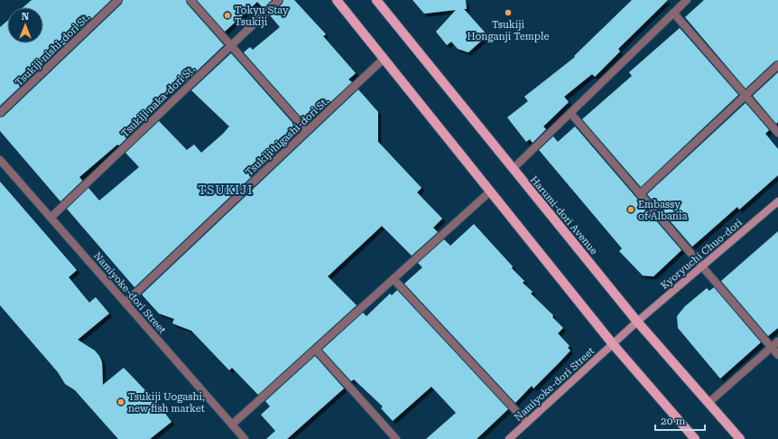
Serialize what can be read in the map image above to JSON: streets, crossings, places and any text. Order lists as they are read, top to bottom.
{
  "streets": {
    "main road": ["Harumi-dori Avenue"],
    "street": [
      "Tsukiji nishi-dori St.",
      "Tsukiji naka-dori St.",
      "Tsukiji higashi-dori St.",
      "Kyoryuchi Chuo-dori",
      "Namiyoke-dori Street"
    ]
  },
  "crossings": [
    ["Tsukiji naka-dori St.", "Namiyoke-dori Street"],
    ["Tsukiji higashi-dori St.", "Namiyoke-dori Street"],
    ["Harumi-dori Avenue", "Kyoryuchi Chuo-dori"],
    ["Kyoryuchi Chuo-dori", "Namiyoke-dori Street"]
  ],
  "districts": ["TSUKIJI"],
  "places": [
    "Tsukiji Honganji Temple",
    "Tokyu Stay Tsukiji",
    "Embassy of Albania",
    "Tsukiji Uogashi, new fish market"
  ],
  "scale_bar": "20 m",
  "north": "top"
}
